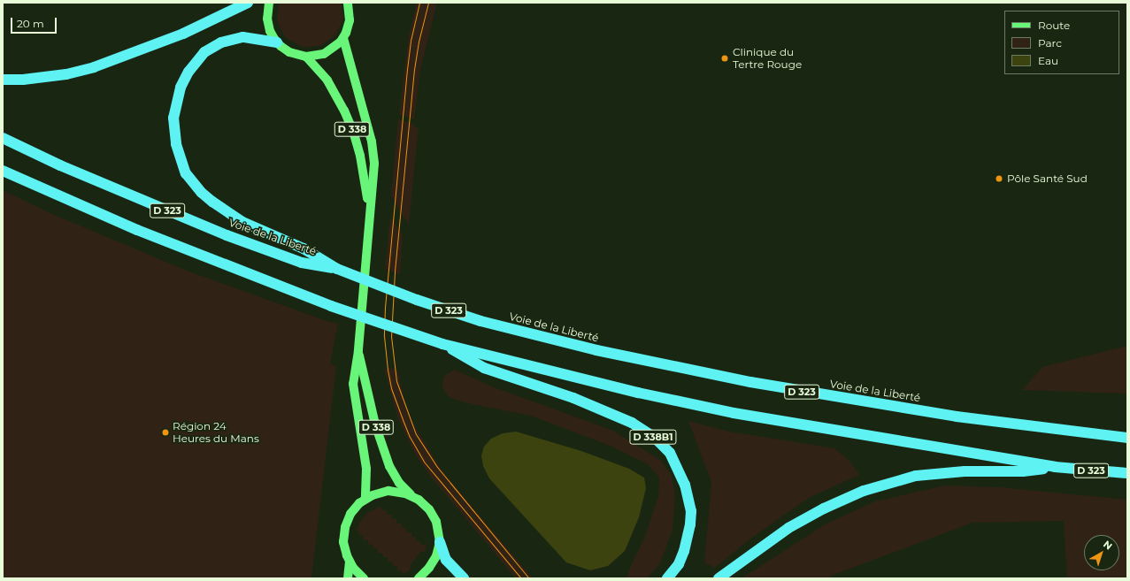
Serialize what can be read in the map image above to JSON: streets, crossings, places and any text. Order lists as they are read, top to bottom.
{
  "streets": {
    "highway": ["D 323", "Voie de la Liberté", "D 338B1"],
    "main road": ["D 338"]
  },
  "crossings": [
    ["D 323", "D 338B1"]
  ],
  "places": ["Clinique du Tertre Rouge", "Pôle Santé Sud", "Région 24 Heures du Mans"],
  "legend": ["Route", "Parc", "Eau"],
  "scale_bar": "20 m",
  "north": "top right"
}
